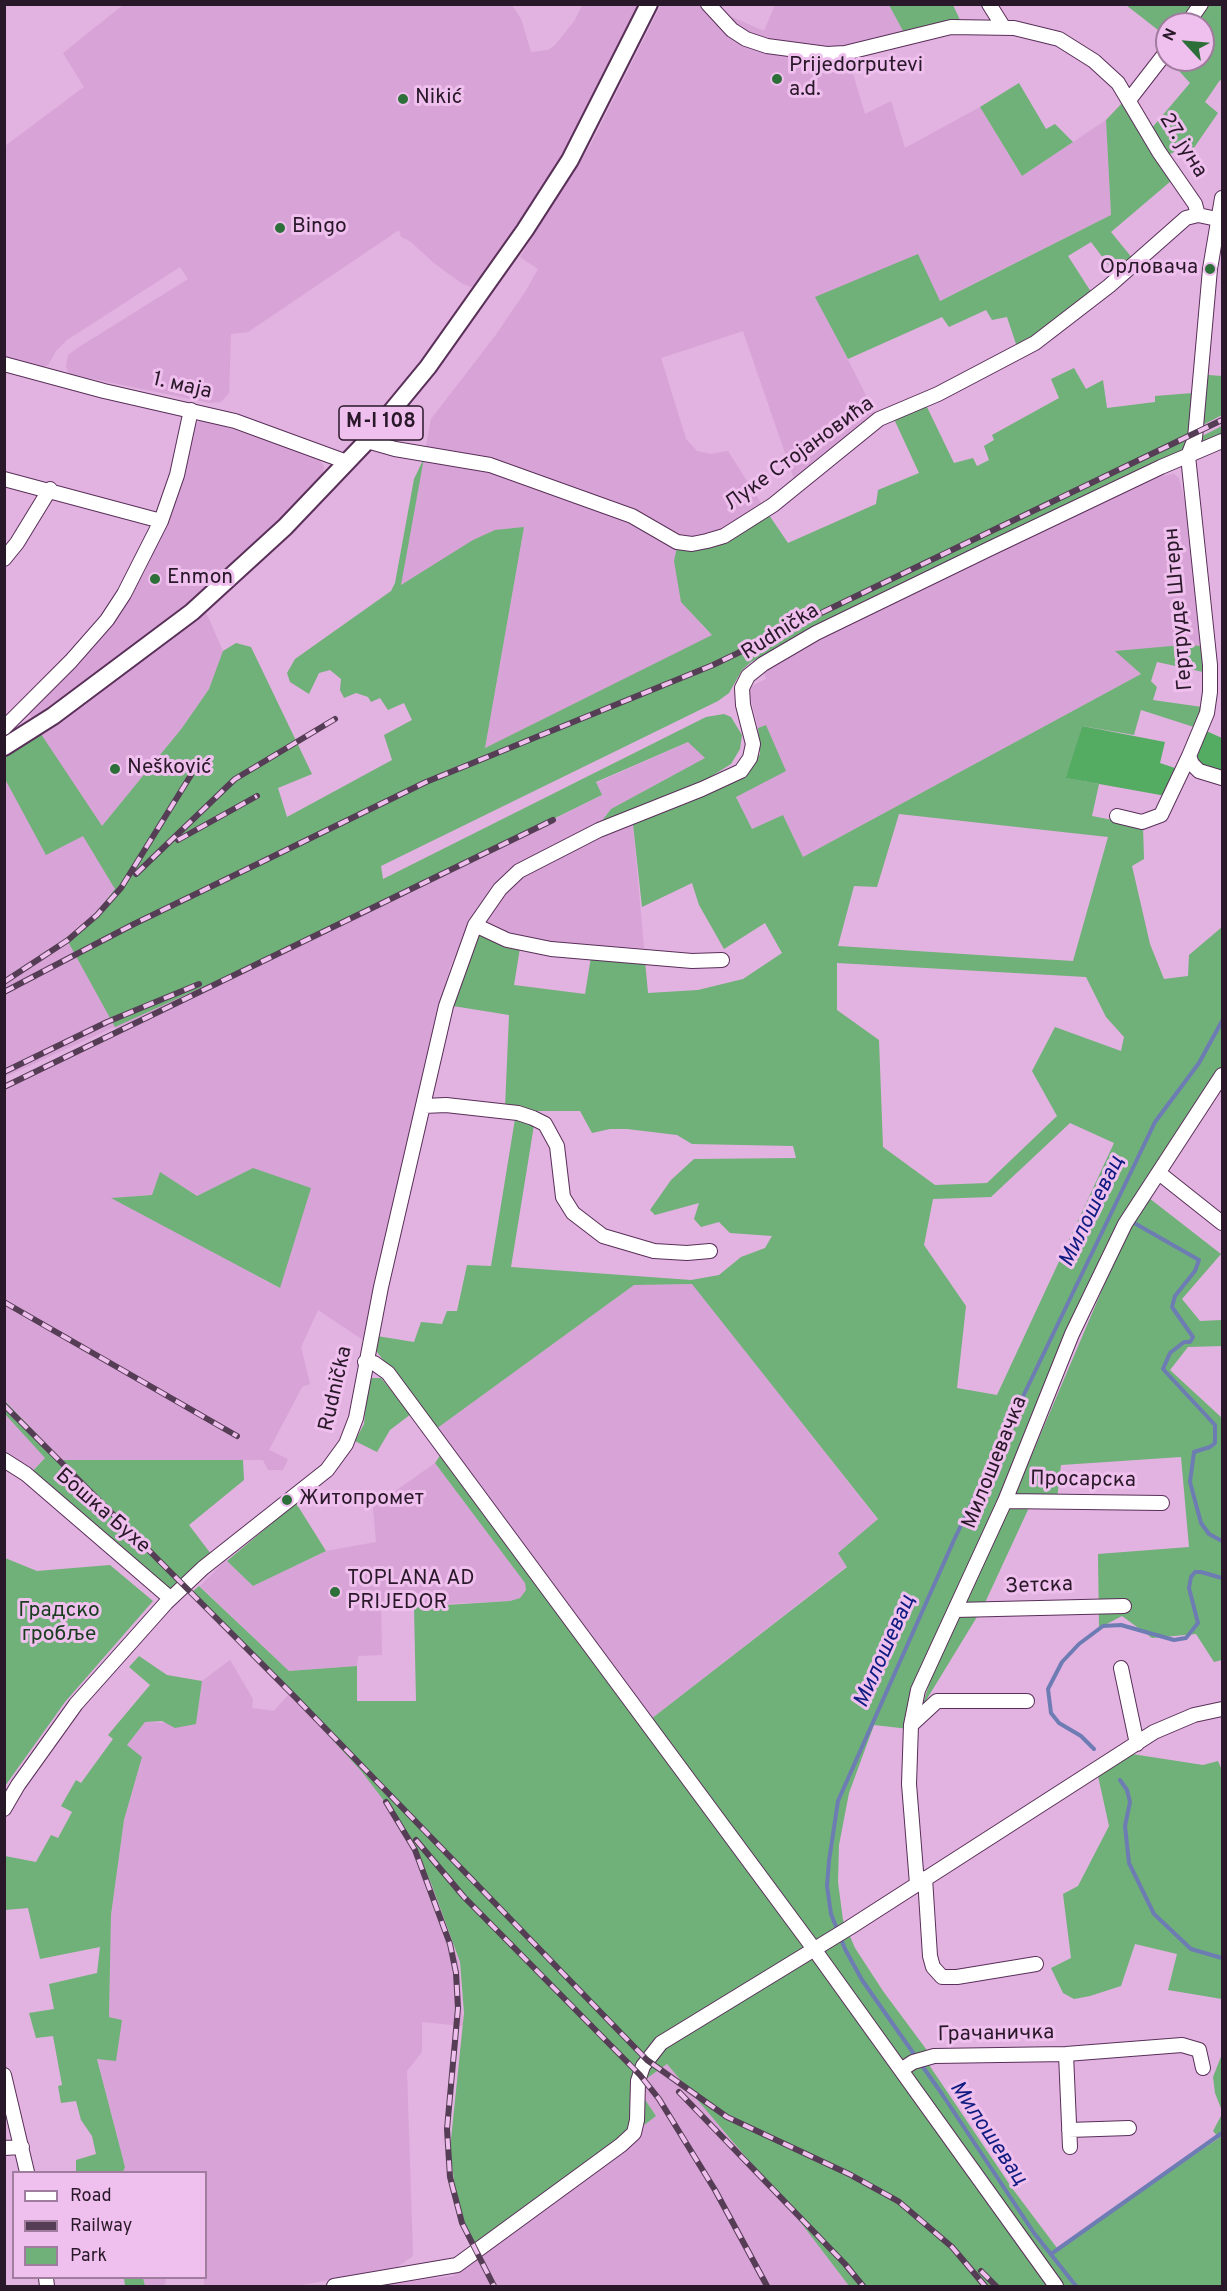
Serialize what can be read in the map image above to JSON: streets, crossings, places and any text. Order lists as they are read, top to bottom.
{
  "streets": {
    "main road": ["M-I 108"],
    "street": [
      "27. јуна",
      "1. маја",
      "Луке Стојановића",
      "Гертруде Штерн",
      "Rudnička",
      "Милошевачка",
      "Просарска",
      "Бошка Бухе",
      "Зетска",
      "Грачаничка"
    ]
  },
  "crossings": [
    ["27. јуна", "Луке Стојановића"],
    ["1. маја", "M-I 108"],
    ["M-I 108", "Луке Стојановића"],
    ["Гертруде Штерн", "Rudnička"],
    ["Rudnička", "Бошка Бухе"],
    ["Милошевачка", "Просарска"],
    ["Милошевачка", "Зетска"]
  ],
  "water": ["Милошевац"],
  "parks": ["Градско гробље"],
  "places": [
    "Prijedorputevi a.d.",
    "Nikić",
    "Bingo",
    "Орловача",
    "Enmon",
    "Nešković",
    "Житопромет",
    "TOPLANA AD PRIJEDOR"
  ],
  "legend": ["Road", "Railway", "Park"],
  "north": "top left"
}
